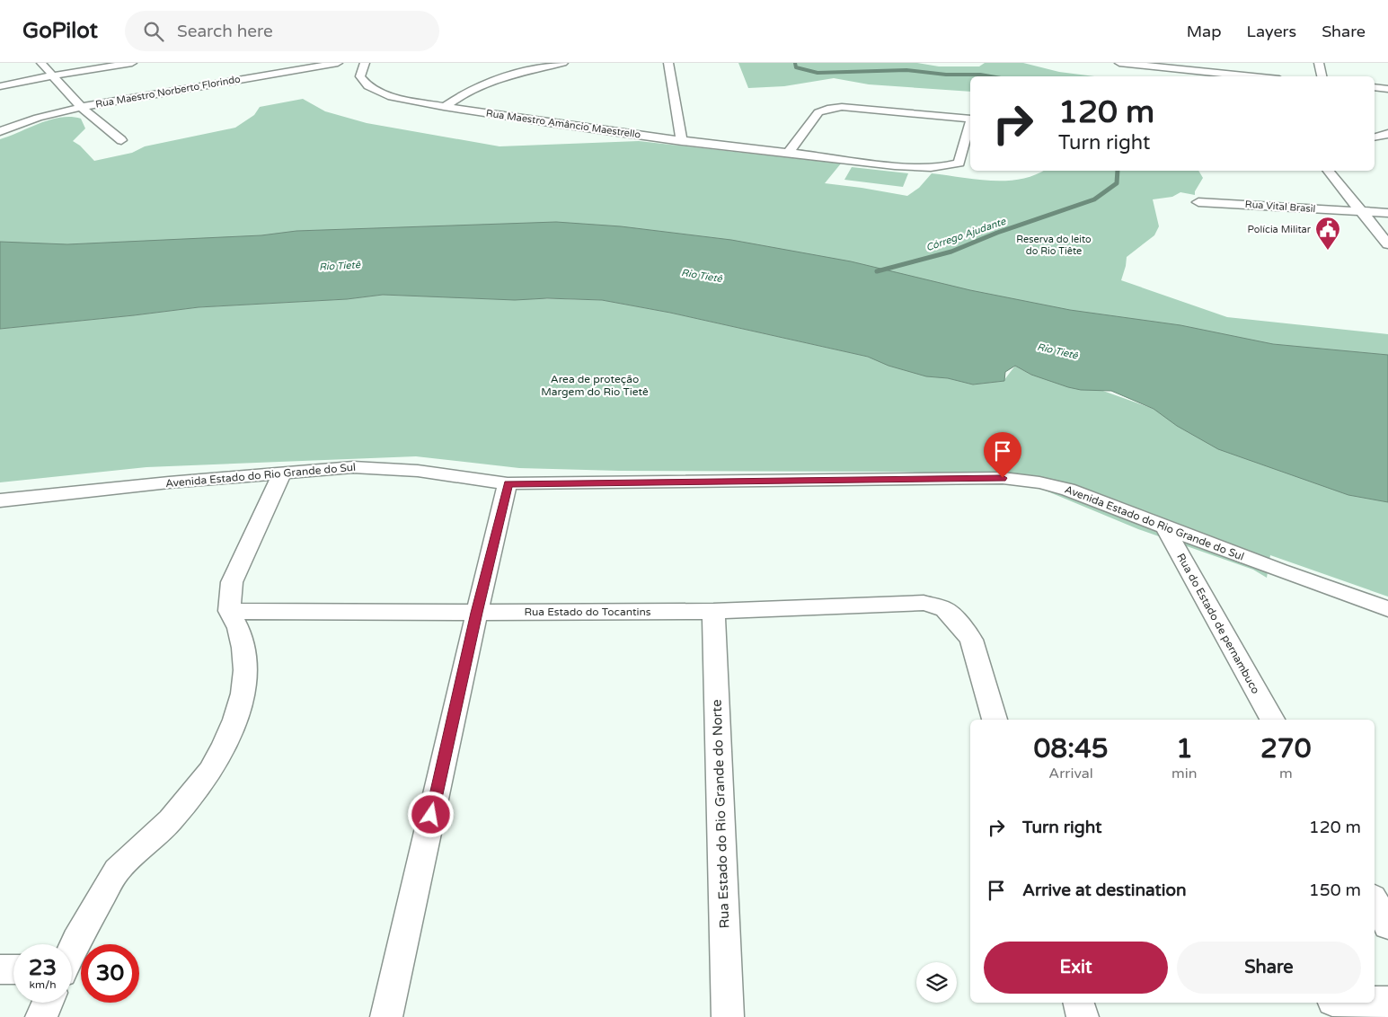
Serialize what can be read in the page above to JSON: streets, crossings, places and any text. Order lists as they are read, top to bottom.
{
  "streets": {
    "street": [
      "Rua Maestro Norberto Florindo",
      "Rua Maestro Amâncio Maestrello",
      "Rua Vital Brasil",
      "Avenida Estado do Rio Grande do Sul",
      "Rua Estado do Tocantins",
      "Rua do Estado de pernambuco",
      "Rua Estado do Rio Grande do Norte"
    ]
  },
  "crossings": [
    ["Avenida Estado do Rio Grande do Sul", "Rua do Estado de pernambuco"],
    ["Rua Estado do Tocantins", "Rua Estado do Rio Grande do Norte"]
  ],
  "water": ["Córrego Ajudante", "Rio Tietê"],
  "parks": ["Reserva do leito do Rio Tiête", "Area de proteção Margem do Rio Tietê"],
  "places": {
    "public building": ["Polícia Militar"]
  },
  "page": {
    "header": "GoPilot",
    "search": "Search here",
    "nav": ["Map", "Layers", "Share"],
    "turn": ["120 m", "Turn right"],
    "eta": [
      "08:45",
      "Arrival",
      "1",
      "min",
      "270",
      "m"
    ],
    "list": [
      {
        "name": "Turn right",
        "value": "120 m"
      },
      {
        "name": "Arrive at destination",
        "value": "150 m"
      }
    ],
    "buttons": ["Exit", "Share"],
    "speed": "23 km/h",
    "limit": "30"
  }
}
